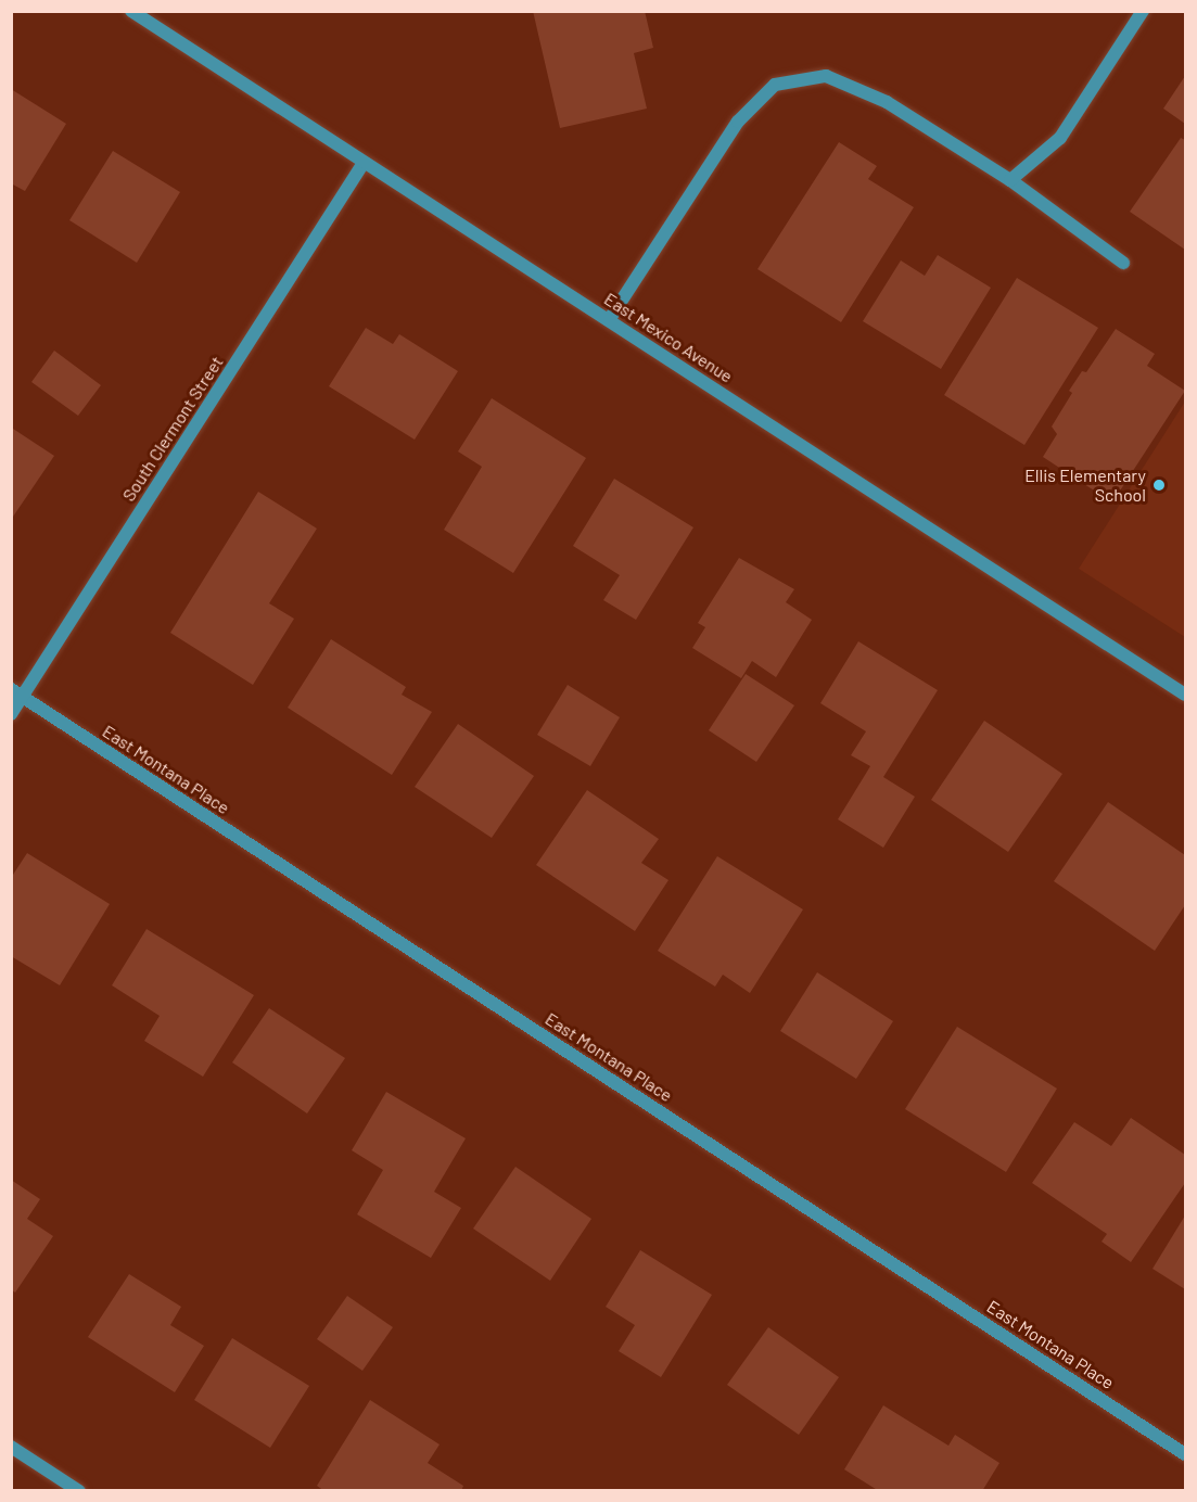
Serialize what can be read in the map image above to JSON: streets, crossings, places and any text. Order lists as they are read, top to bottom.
{
  "streets": {
    "street": ["East Mexico Avenue", "South Clermont Street", "East Montana Place"]
  },
  "crossings": [
    ["East Mexico Avenue", "South Clermont Street"],
    ["South Clermont Street", "East Montana Place"]
  ],
  "places": ["Ellis Elementary School"]
}
